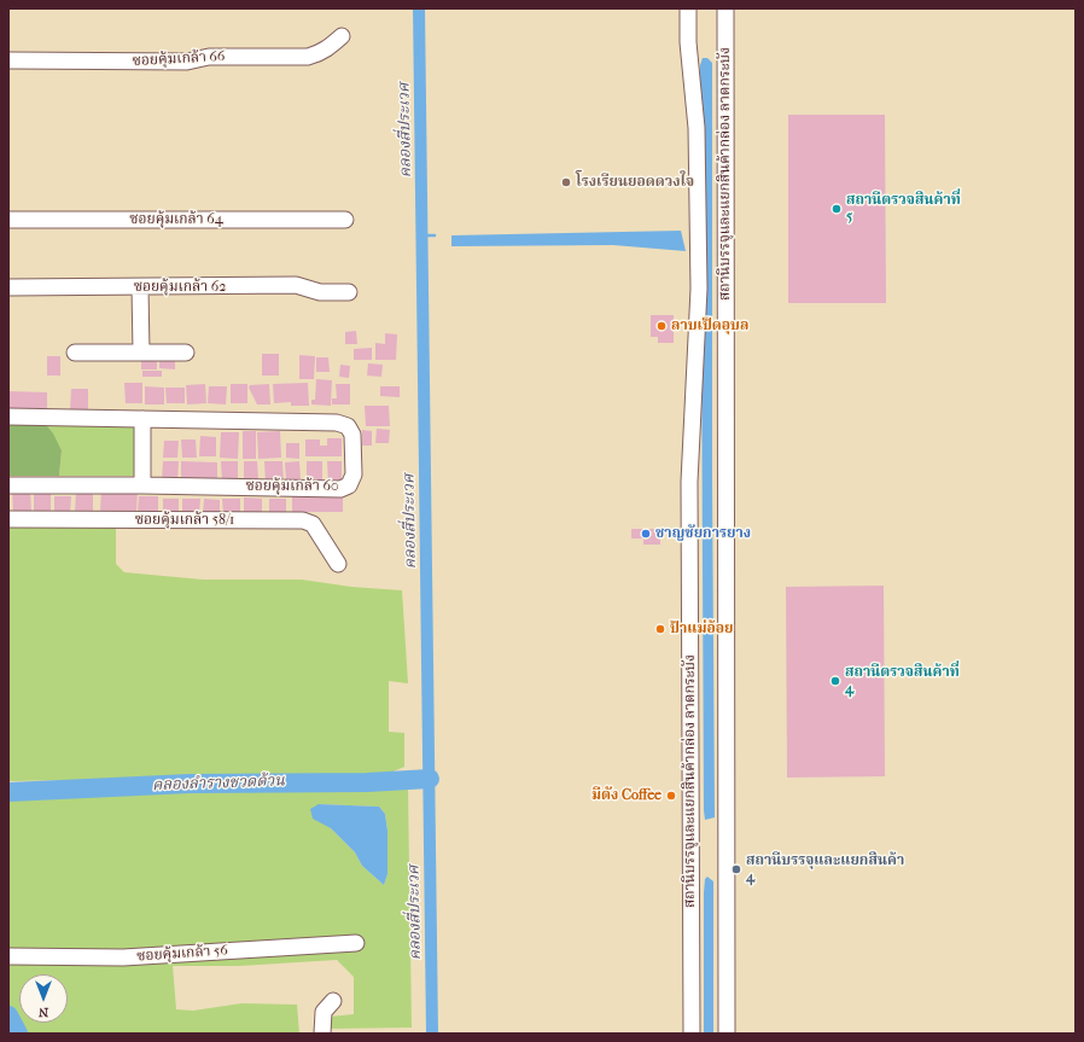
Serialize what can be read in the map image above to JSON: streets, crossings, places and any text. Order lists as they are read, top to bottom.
{
  "streets": {
    "street": [
      "ซอยคุ้มเกล้า 66",
      "สถานีบรรจุและแยกสินค้ากล่อง ลาดกระบัง",
      "ซอยคุ้มเกล้า 64",
      "ซอยคุ้มเกล้า 62",
      "ซอยคุ้มเกล้า 60",
      "ซอยคุ้มเกล้า 58/1",
      "ซอยคุ้มเกล้า 56"
    ]
  },
  "water": ["คลองสี่ประเวศ", "คลองลำรางชวดด้วน"],
  "places": [
    "โรงเรียนยอดดวงใจ",
    "สถานีตรวจสินค้าที่ 5",
    "ลาบเป็ดอุบล",
    "ชาญชัยการยาง",
    "ป้าแม่อ้อย",
    "สถานีตรวจสินค้าที่ 4",
    "มีตัง Coffee",
    "สถานีบรรจุและแยกสินค้า 4"
  ],
  "north": "bottom"
}
